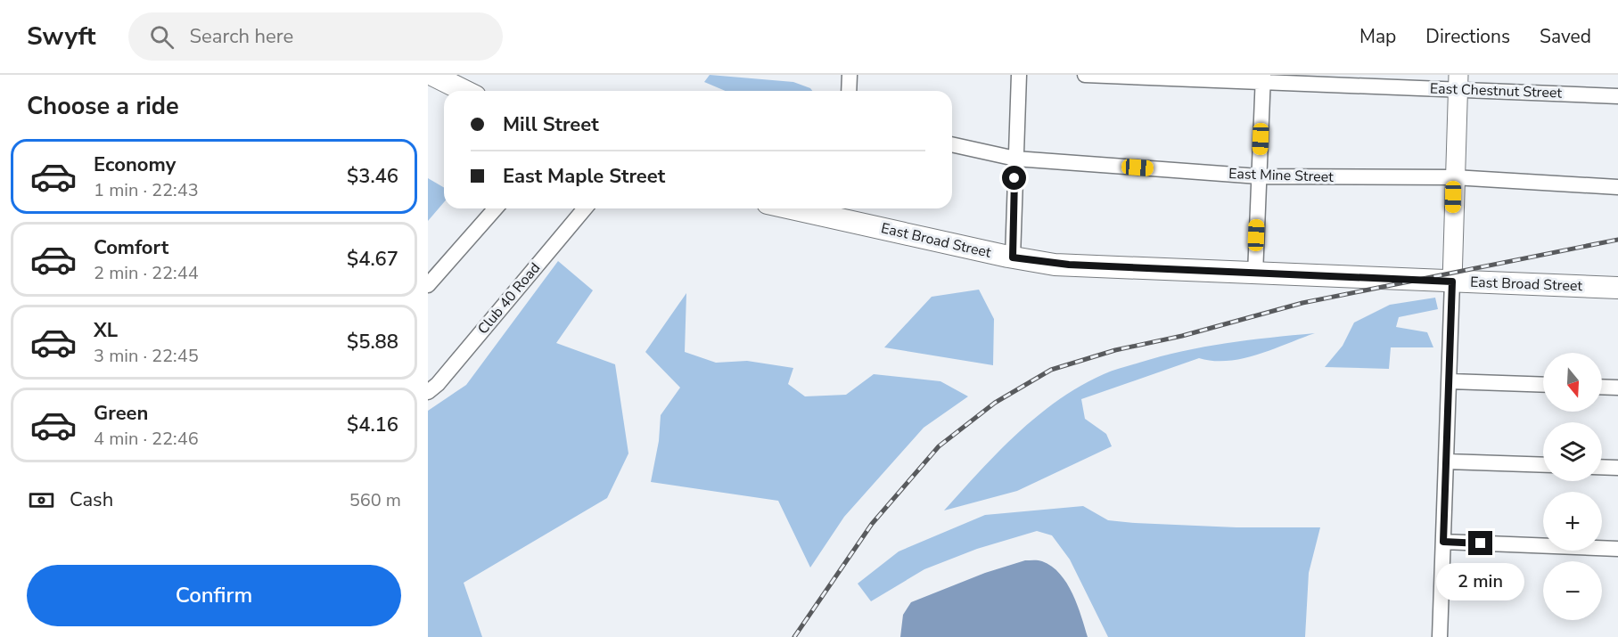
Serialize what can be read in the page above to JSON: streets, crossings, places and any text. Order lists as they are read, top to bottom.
{
  "streets": {
    "highway": ["East Broad Street"],
    "street": ["East Chestnut Street", "East Mine Street", "Club 40 Road"]
  },
  "north": "bottom",
  "page": {
    "header": "Swyft",
    "search": "Search here",
    "nav": ["Map", "Directions", "Saved"],
    "heading": "Choose a ride",
    "banner": ["Mill Street", "East Maple Street"],
    "list": [
      {
        "name": "Economy",
        "note": "1 min · 22:43",
        "value": "$3.46"
      },
      {
        "name": "Comfort",
        "note": "2 min · 22:44",
        "value": "$4.67"
      },
      {
        "name": "XL",
        "note": "3 min · 22:45",
        "value": "$5.88"
      },
      {
        "name": "Green",
        "note": "4 min · 22:46",
        "value": "$4.16"
      }
    ],
    "map_buttons": ["+", "−"],
    "pay": ["Cash", "560 m"],
    "buttons": "Confirm",
    "bubble": "2 min"
  }
}
